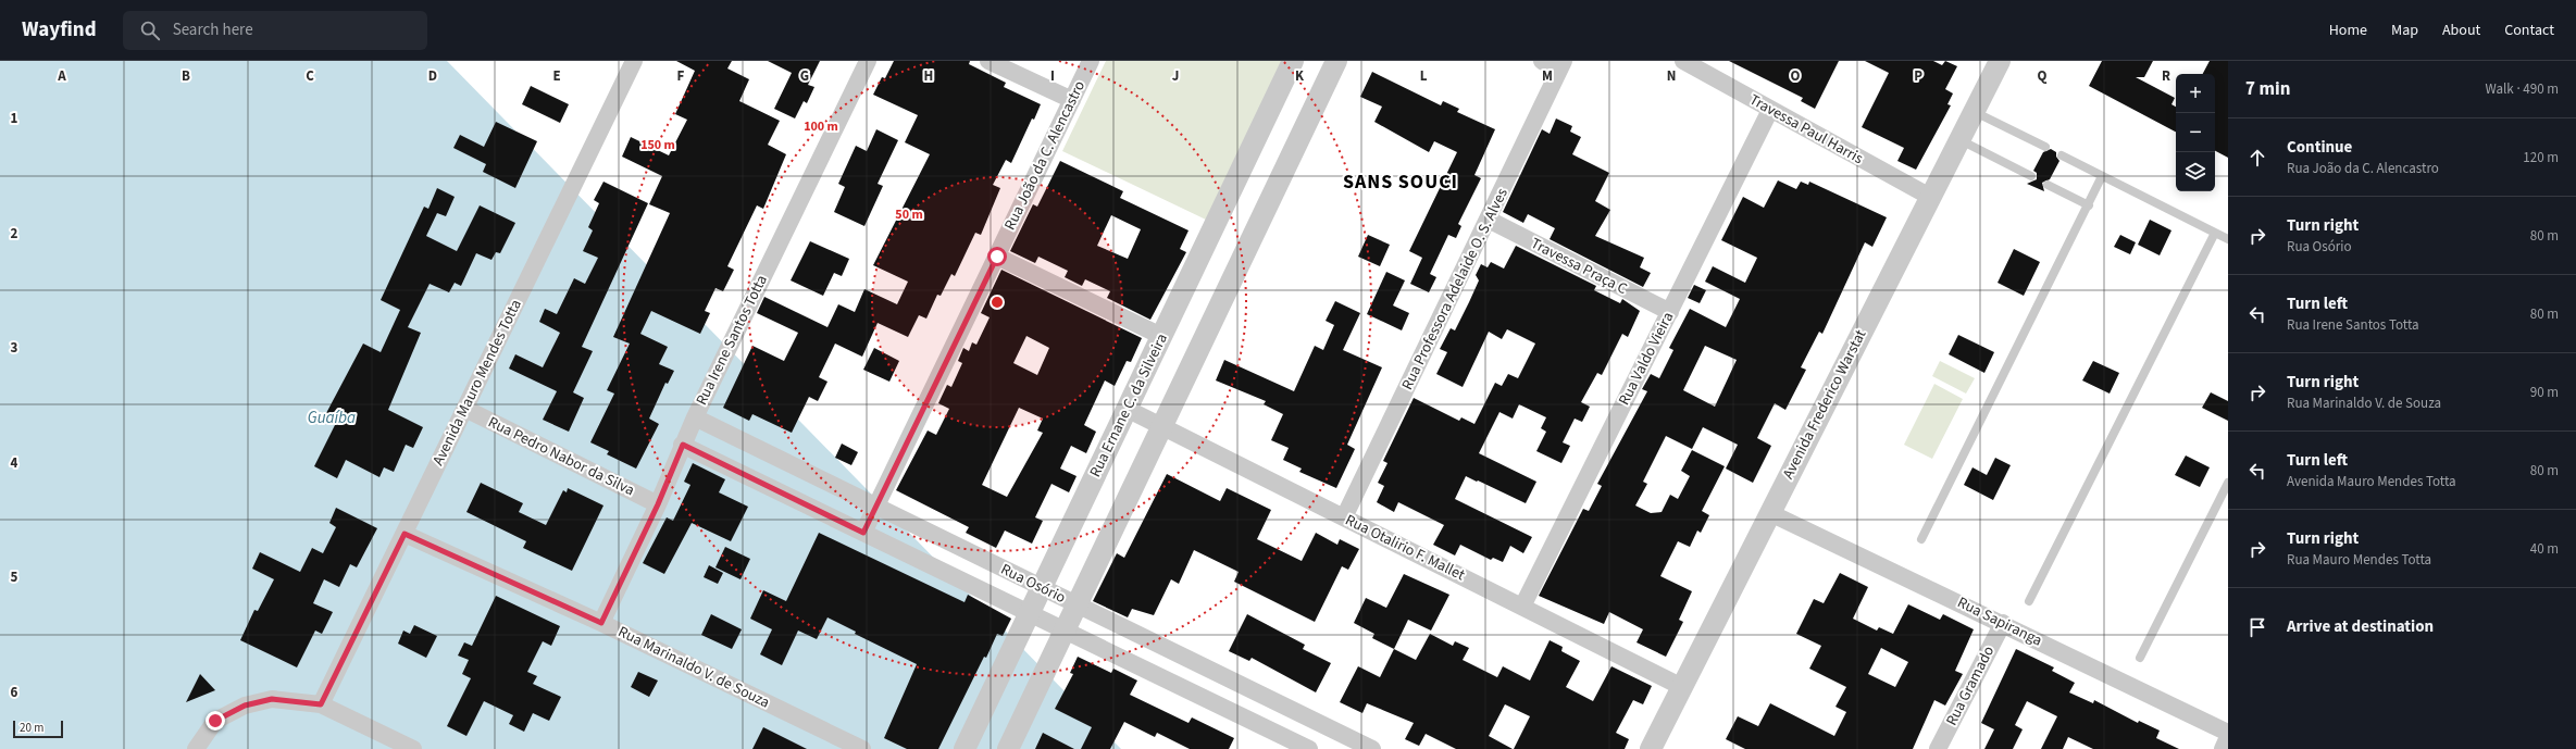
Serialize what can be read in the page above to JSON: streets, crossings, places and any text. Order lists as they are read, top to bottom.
{
  "streets": {
    "street": [
      "Travessa Paul Harris",
      "Rua João da C. Alencastro",
      "Travessa Praça C",
      "Rua Professora Adelaide O. S. Alves",
      "Rua Irene Santos Totta",
      "Rua Valdo Vieira",
      "Avenida Mauro Mendes Totta",
      "Avenida Frederico Warstat",
      "Rua Ernane C. da Silveira",
      "Rua Pedro Nabor da Silva",
      "Rua Otalirio F. Mallet",
      "Rua Osório",
      "Rua Sapiranga",
      "Rua Marinaldo V. de Souza",
      "Rua Gramado"
    ]
  },
  "crossings": [
    ["Travessa Paul Harris", "Rua Valdo Vieira"],
    ["Travessa Paul Harris", "Avenida Frederico Warstat"],
    ["Rua João da C. Alencastro", "Rua Osório"],
    ["Travessa Praça C", "Rua Professora Adelaide O. S. Alves"],
    ["Travessa Praça C", "Rua Valdo Vieira"],
    ["Rua Professora Adelaide O. S. Alves", "Rua Otalirio F. Mallet"],
    ["Rua Irene Santos Totta", "Rua Pedro Nabor da Silva"],
    ["Rua Irene Santos Totta", "Rua Osório"],
    ["Rua Irene Santos Totta", "Rua Marinaldo V. de Souza"],
    ["Rua Valdo Vieira", "Rua Otalirio F. Mallet"],
    ["Avenida Mauro Mendes Totta", "Rua Pedro Nabor da Silva"],
    ["Avenida Mauro Mendes Totta", "Rua Marinaldo V. de Souza"],
    ["Avenida Frederico Warstat", "Rua Otalirio F. Mallet"],
    ["Avenida Frederico Warstat", "Rua Sapiranga"],
    ["Rua Ernane C. da Silveira", "Rua Otalirio F. Mallet"],
    ["Rua Ernane C. da Silveira", "Rua Osório"],
    ["Rua Sapiranga", "Rua Gramado"]
  ],
  "districts": ["SANS SOUCI"],
  "water": ["Guaíba"],
  "scale_bar": "20 m",
  "page": {
    "header": "Wayfind",
    "search": "Search here",
    "nav": [
      "Home",
      "Map",
      "About",
      "Contact"
    ],
    "heading": ["7 min", "Walk · 490 m"],
    "map_buttons": ["+", "−"],
    "list": [
      ["Continue", "Rua João da C. Alencastro", "120 m"],
      ["Turn right", "Rua Osório", "80 m"],
      ["Turn left", "Rua Irene Santos Totta", "80 m"],
      ["Turn right", "Rua Marinaldo V. de Souza", "90 m"],
      ["Turn left", "Avenida Mauro Mendes Totta", "80 m"],
      ["Turn right", "Rua Mauro Mendes Totta", "40 m"],
      "Arrive at destination"
    ],
    "scale": "20 m"
  },
  "grid": {
    "columns": [
      "A",
      "B",
      "C",
      "D",
      "E",
      "F",
      "G",
      "H",
      "I",
      "J",
      "K",
      "L",
      "M",
      "N",
      "O",
      "P",
      "Q",
      "R"
    ],
    "rows": [
      "1",
      "2",
      "3",
      "4",
      "5",
      "6"
    ]
  },
  "rings": ["100 m", "150 m", "50 m"]
}
